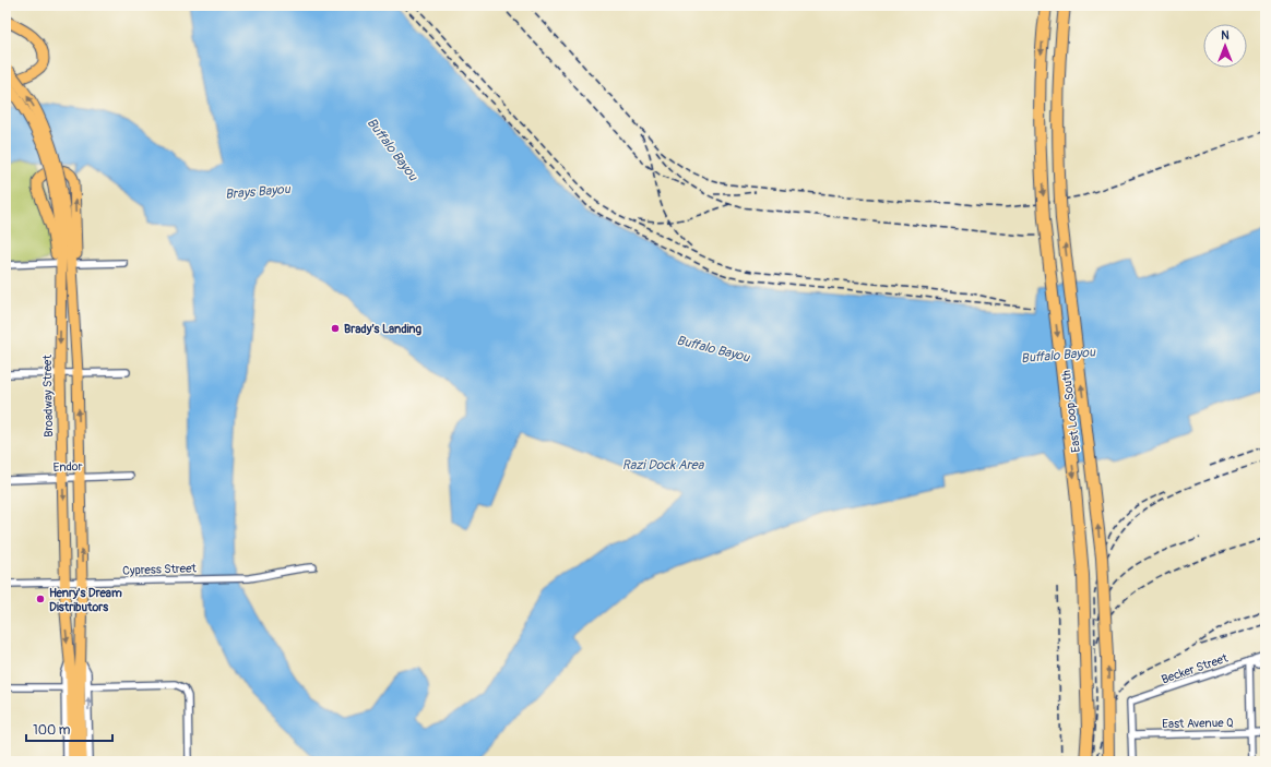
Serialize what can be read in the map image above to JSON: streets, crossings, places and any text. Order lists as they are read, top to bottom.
{
  "streets": {
    "highway": ["East Loop South"],
    "main road": ["Broadway Street"],
    "street": [
      "Endor",
      "Cypress Street",
      "Becker Street",
      "East Avenue Q"
    ]
  },
  "crossings": [
    ["Broadway Street", "Endor"],
    ["Broadway Street", "Cypress Street"],
    ["Becker Street", "East Avenue Q"]
  ],
  "water": ["Buffalo Bayou", "Brays Bayou", "Razi Dock Area"],
  "places": ["Brady’s Landing", "Henry's Dream Distributors"],
  "scale_bar": "100 m",
  "north": "top"
}
